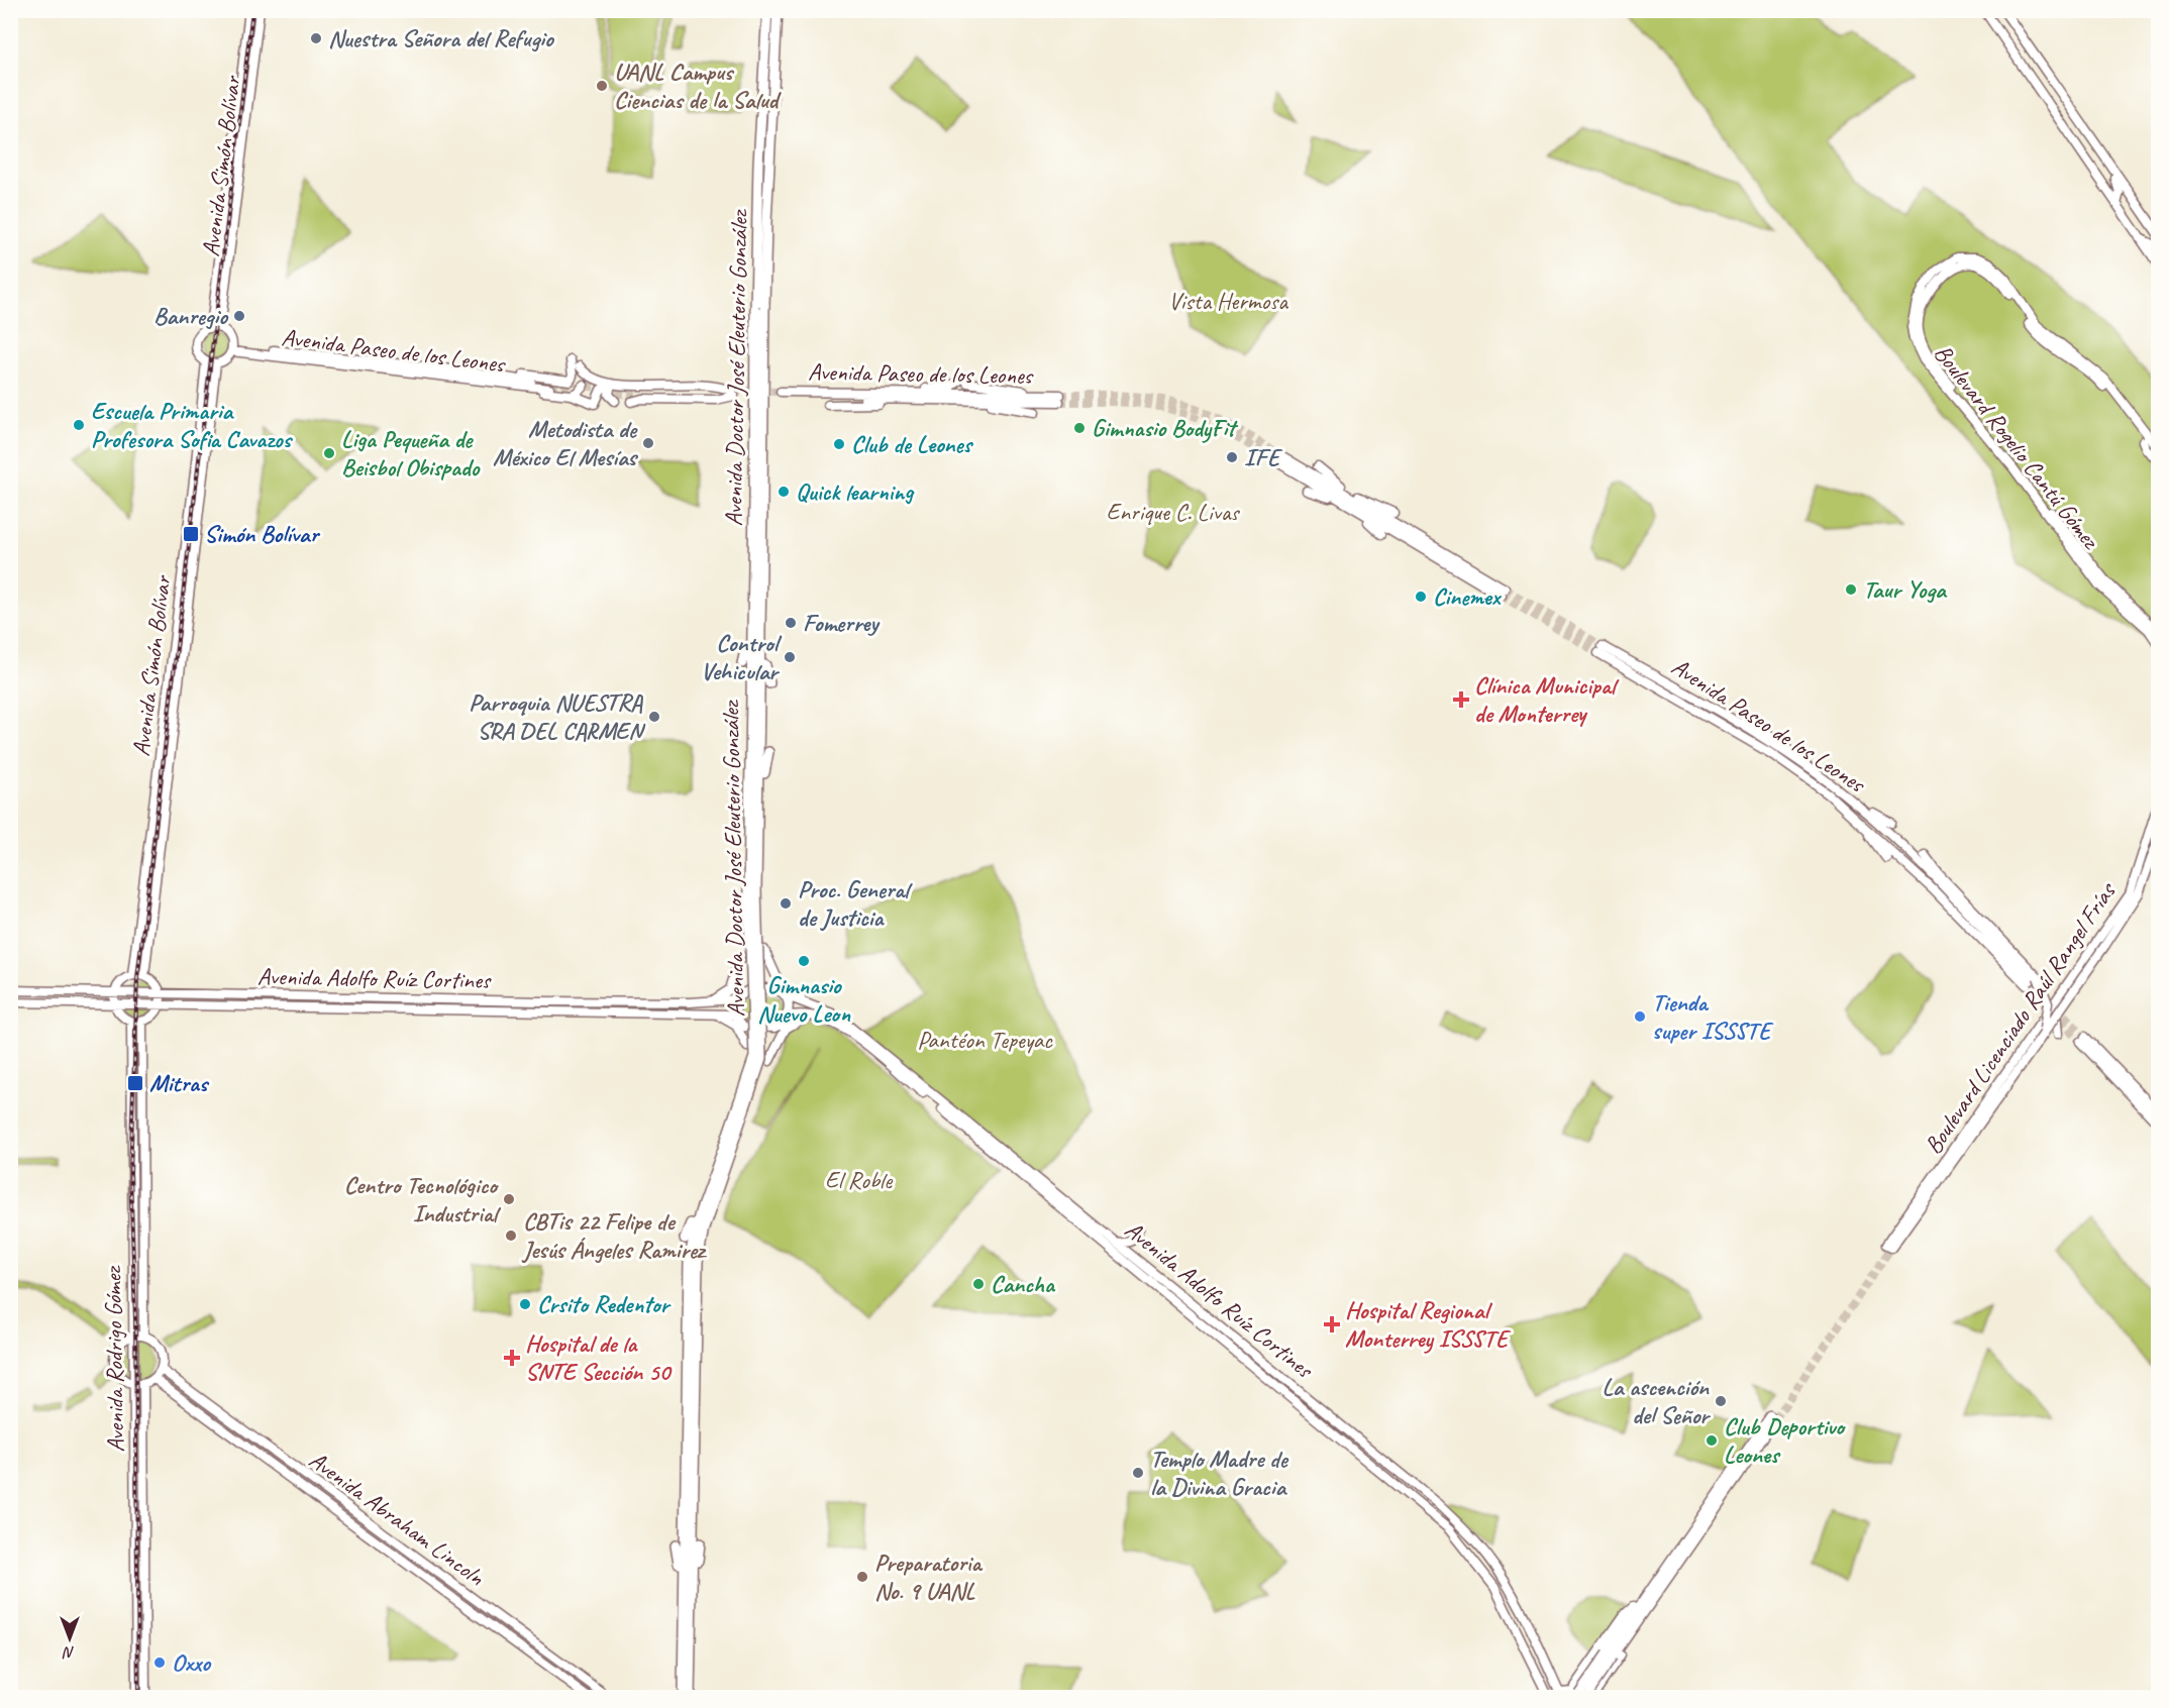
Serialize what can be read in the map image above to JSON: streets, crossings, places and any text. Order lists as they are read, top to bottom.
{
  "streets": {
    "highway": ["Avenida Doctor José Eleuterio González"],
    "main road": [
      "Avenida Simón Bolívar",
      "Avenida Paseo de los Leones",
      "Boulevard Rogelio Cantú Gómez",
      "Avenida Adolfo Ruíz Cortines",
      "Boulevard Licenciado Raúl Rangel Frías",
      "Avenida Rodrigo Gómez",
      "Avenida Abraham Lincoln"
    ]
  },
  "crossings": [
    ["Avenida Simón Bolívar", "Avenida Paseo de los Leones"]
  ],
  "parks": [
    "Vista Hermosa",
    "Enrique C. Livas",
    "Pantéon Tepeyac",
    "El Roble"
  ],
  "places": {
    "other": [
      "Nuestra Señora del Refugio",
      "UANL Campus Ciencias de la Salud",
      "Banregio",
      "Escuela Primaria Profesora Sofia Cavazos",
      "Gimnasio BodyFit",
      "Metodista de México El Mesías",
      "Club de Leones",
      "Liga Pequeña de Beisbol Obispado",
      "IFE",
      "Quick learning",
      "Taur Yoga",
      "Cinemex",
      "Fomerrey",
      "Control Vehicular",
      "Parroquia NUESTRA SRA DEL CARMEN",
      "Proc. General de Justicia",
      "Gimnasio Nuevo Leon",
      "Tienda super ISSSTE",
      "Centro Tecnológico Industrial",
      "CBTis 22 Felipe de Jesús Ángeles Ramirez",
      "Cancha",
      "Crsito Redentor",
      "La ascención del Señor",
      "Club Deportivo Leones",
      "Templo Madre de la Divina Gracia",
      "Preparatoria No. 9 UANL",
      "Oxxo"
    ],
    "transit": ["Simón Bolívar", "Mitras"],
    "health": ["Clínica Municipal de Monterrey", "Hospital Regional Monterrey ISSSTE", "Hospital de la SNTE Sección 50"]
  },
  "north": "bottom"
}
